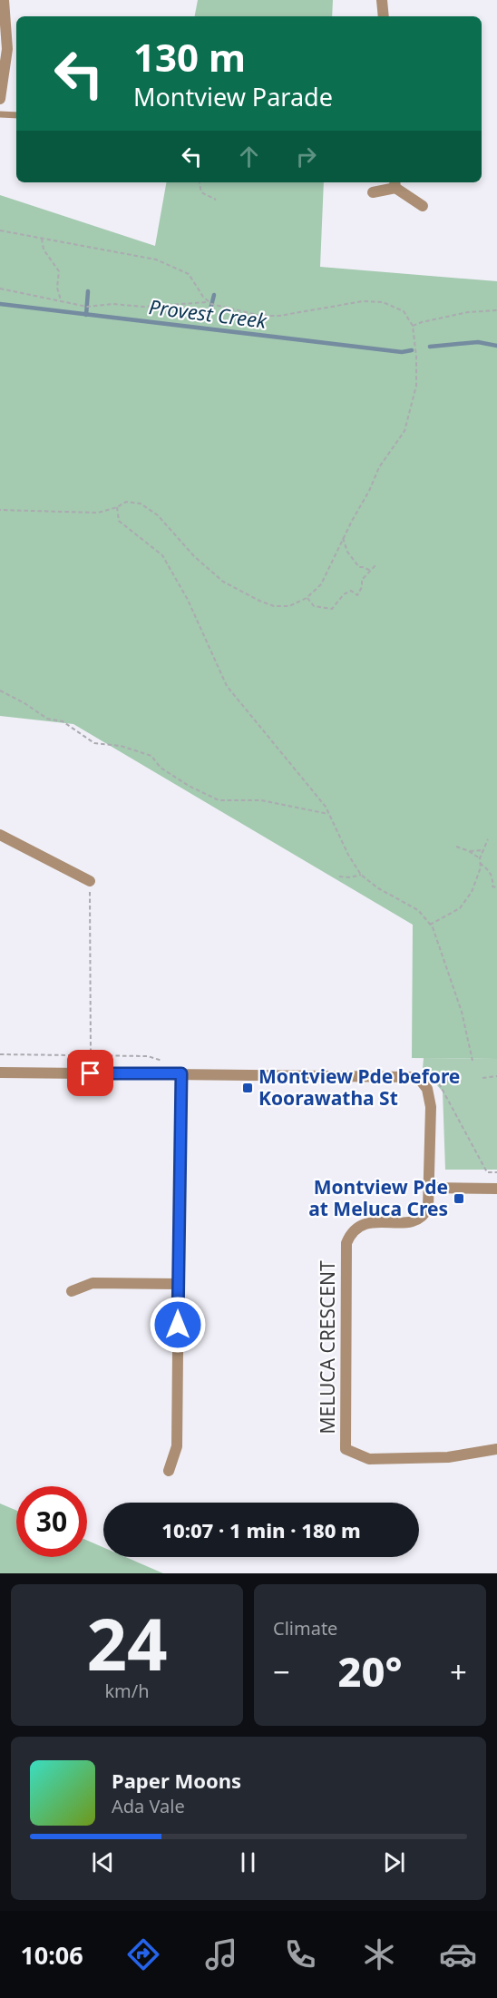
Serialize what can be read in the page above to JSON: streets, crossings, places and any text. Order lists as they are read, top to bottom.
{
  "streets": {
    "street": ["MELUCA CRESCENT"]
  },
  "water": ["Provest Creek"],
  "places": {
    "transit": ["Montview Pde before Koorawatha St", "Montview Pde at Meluca Cres"]
  },
  "page": {
    "turn": ["130 m", "Montview Parade"],
    "limit": "30",
    "trip": "10:07 · 1 min · 180 m",
    "tile": [
      ["24", "km/h"],
      "Climate"
    ],
    "heat": ["−", "20°", "+"],
    "song": ["Paper Moons", "Ada Vale"],
    "tabs": "10:06"
  }
}
